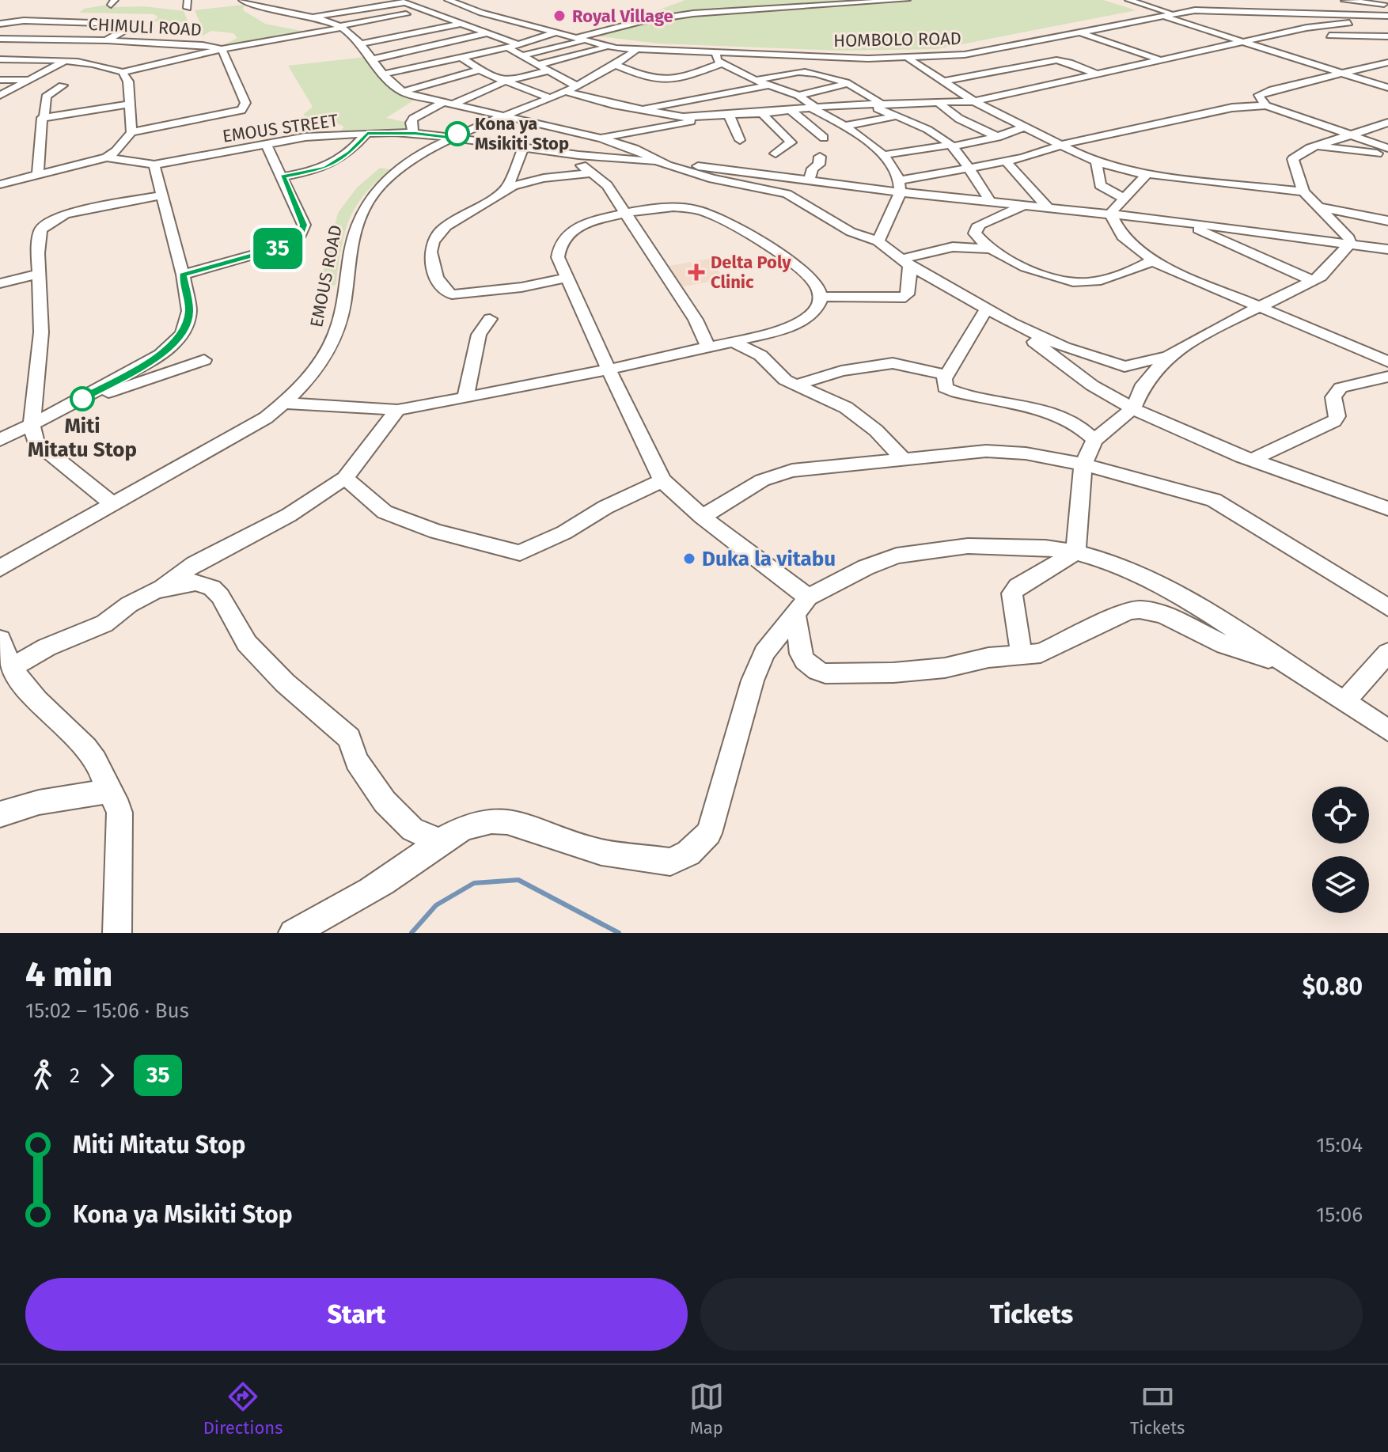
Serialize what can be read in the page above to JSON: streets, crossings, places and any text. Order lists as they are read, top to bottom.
{
  "streets": {
    "street": [
      "CHIMULI ROAD",
      "HOMBOLO ROAD",
      "EMOUS STREET",
      "EMOUS ROAD"
    ]
  },
  "crossings": [
    ["EMOUS STREET", "EMOUS ROAD"]
  ],
  "places": {
    "other": [
      "Royal Village",
      "Kona ya Msikiti Stop",
      "Miti Mitatu Stop",
      "Duka la vitabu"
    ],
    "health": ["Delta Poly Clinic"]
  },
  "lines": ["bus line 35"],
  "page": {
    "on_map": "35",
    "heading": ["4 min", "15:02 – 15:06 · Bus", "$0.80"],
    "legs": ["2", "35"],
    "list": [
      {
        "name": "Miti Mitatu Stop",
        "value": "15:04"
      },
      {
        "name": "Kona ya Msikiti Stop",
        "value": "15:06"
      }
    ],
    "buttons": ["Start", "Tickets"],
    "tabs": ["Directions", "Map", "Tickets"]
  }
}
